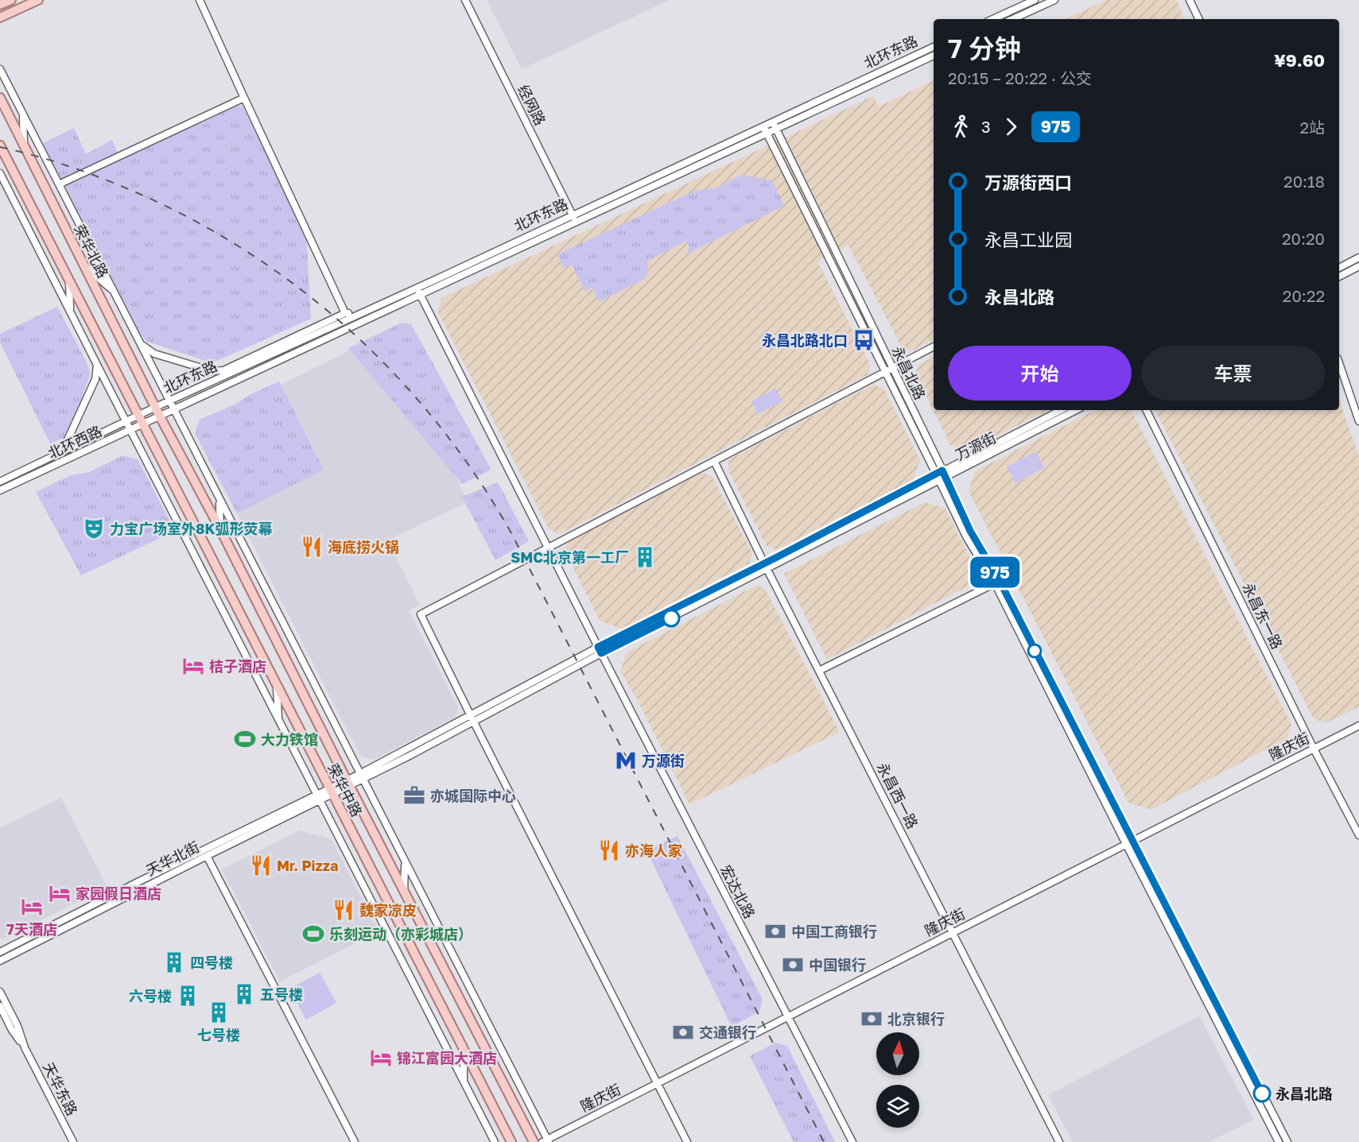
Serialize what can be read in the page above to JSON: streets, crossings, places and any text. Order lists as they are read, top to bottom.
{
  "streets": {
    "main road": ["荣华北路", "荣华中路"],
    "street": [
      "北环东路",
      "经网路",
      "永昌北路",
      "北环西路",
      "万源街",
      "永昌东一路",
      "隆庆街",
      "永昌西一路",
      "天华北街",
      "宏达北路",
      "天华东路"
    ]
  },
  "crossings": [
    ["北环东路", "经网路"],
    ["北环东路", "荣华北路"],
    ["北环东路", "永昌北路"],
    ["北环东路", "北环西路"],
    ["北环东路", "荣华中路"],
    ["北环东路", "宏达北路"],
    ["荣华北路", "北环西路"],
    ["荣华北路", "荣华中路"],
    ["永昌北路", "万源街"],
    ["永昌北路", "隆庆街"],
    ["北环西路", "荣华中路"],
    ["万源街", "荣华中路"],
    ["万源街", "永昌西一路"],
    ["万源街", "天华北街"],
    ["万源街", "宏达北路"],
    ["永昌东一路", "隆庆街"],
    ["隆庆街", "永昌西一路"],
    ["隆庆街", "宏达北路"],
    ["荣华中路", "天华北街"]
  ],
  "places": {
    "bus stop": ["永昌北路北口"],
    "theatre": ["力宝广场室外8K弧形荧幕"],
    "restaurant": [
      "海底捞火锅",
      "亦海人家",
      "Mr. Pizza",
      "魏家凉皮"
    ],
    "building": [
      "SMC北京第一工厂",
      "四号楼",
      "五号楼",
      "六号楼",
      "七号楼"
    ],
    "hotel": [
      "桔子酒店",
      "家园假日酒店",
      "7天酒店",
      "锦江富园大酒店"
    ],
    "sports": ["大力铁馆", "乐刻运动（亦彩城店）"],
    "metro station": ["万源街"],
    "office": ["亦城国际中心"],
    "bank": [
      "中国工商银行",
      "中国银行",
      "北京银行",
      "交通银行"
    ],
    "other": ["永昌北路"]
  },
  "lines": ["bus line 975"],
  "north": "top",
  "page": {
    "on_map": "975",
    "heading": ["7 分钟", "20:15 – 20:22 · 公交", "¥9.60"],
    "legs": ["3", "975", "2站"],
    "list": [
      {
        "name": "万源街西口",
        "value": "20:18"
      },
      {
        "name": "永昌工业园",
        "value": "20:20"
      },
      {
        "name": "永昌北路",
        "value": "20:22"
      }
    ],
    "buttons": ["开始", "车票"]
  }
}
